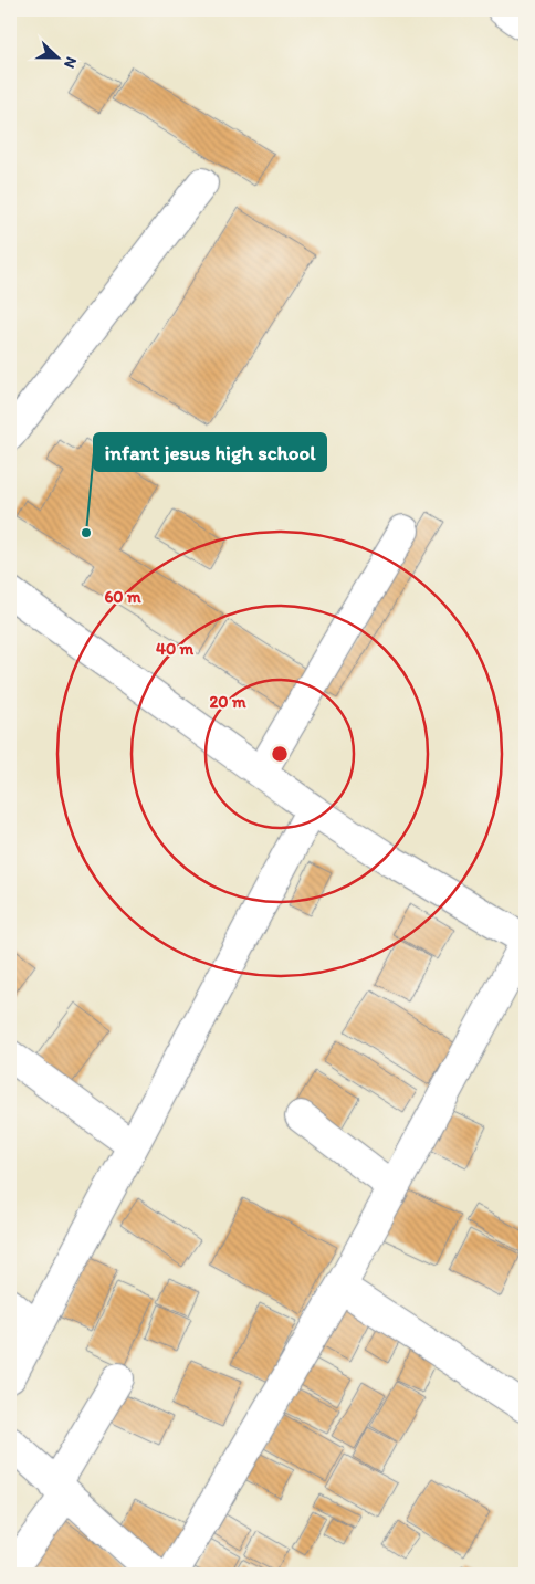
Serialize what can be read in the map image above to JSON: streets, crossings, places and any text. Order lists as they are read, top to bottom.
{
  "places": ["infant jesus high school"],
  "north": "right",
  "rings": ["60 m", "40 m", "20 m"]
}
